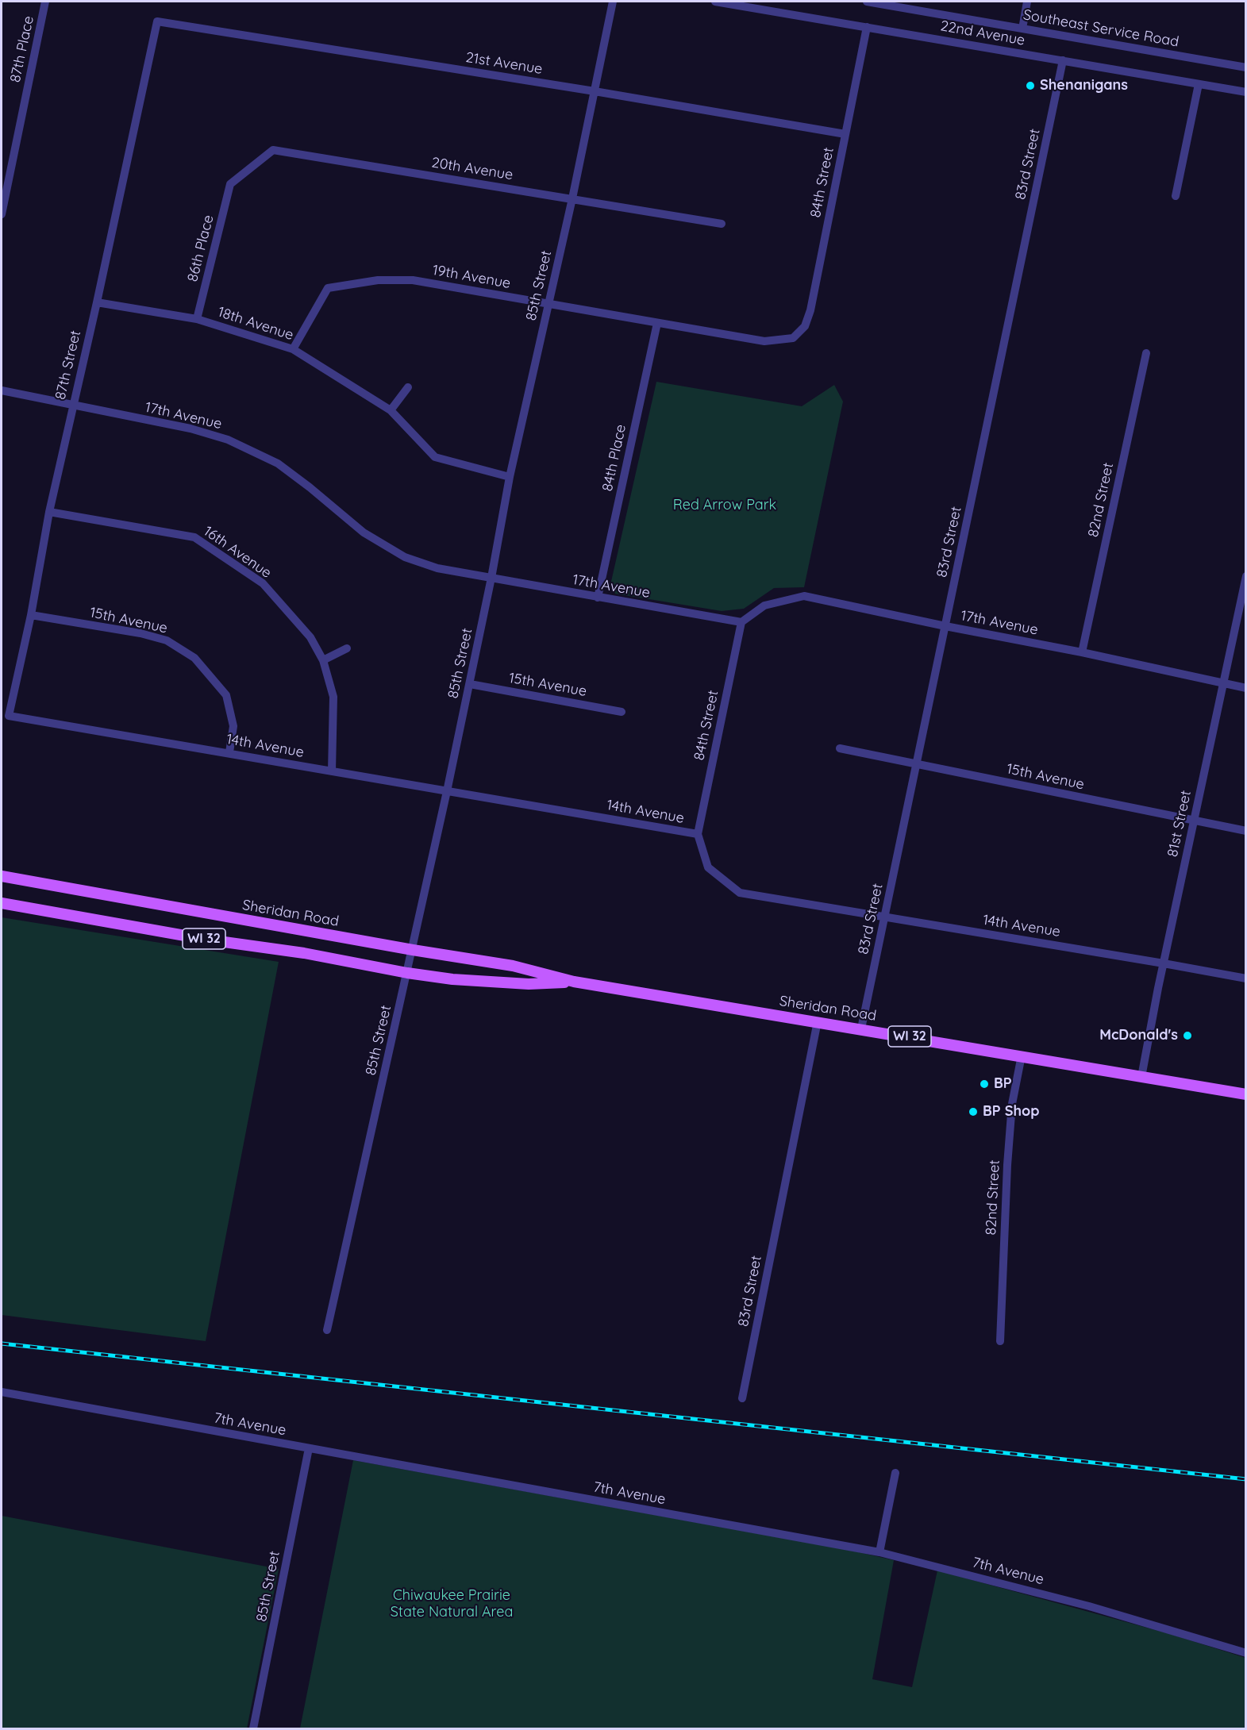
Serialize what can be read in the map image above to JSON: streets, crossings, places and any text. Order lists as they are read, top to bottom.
{
  "streets": {
    "main road": ["Sheridan Road", "WI 32"],
    "street": [
      "Southeast Service Road",
      "22nd Avenue",
      "87th Place",
      "21st Avenue",
      "83rd Street",
      "20th Avenue",
      "84th Street",
      "86th Place",
      "19th Avenue",
      "85th Street",
      "18th Avenue",
      "87th Street",
      "17th Avenue",
      "84th Place",
      "82nd Street",
      "16th Avenue",
      "15th Avenue",
      "14th Avenue",
      "81st Street",
      "7th Avenue"
    ]
  },
  "crossings": [
    ["22nd Avenue", "83rd Street"],
    ["22nd Avenue", "84th Street"],
    ["21st Avenue", "84th Street"],
    ["21st Avenue", "85th Street"],
    ["21st Avenue", "87th Street"],
    ["83rd Street", "17th Avenue"],
    ["83rd Street", "15th Avenue"],
    ["83rd Street", "14th Avenue"],
    ["83rd Street", "Sheridan Road"],
    ["20th Avenue", "86th Place"],
    ["20th Avenue", "85th Street"],
    ["84th Street", "19th Avenue"],
    ["84th Street", "17th Avenue"],
    ["84th Street", "14th Avenue"],
    ["86th Place", "18th Avenue"],
    ["19th Avenue", "85th Street"],
    ["19th Avenue", "18th Avenue"],
    ["19th Avenue", "84th Place"],
    ["85th Street", "18th Avenue"],
    ["85th Street", "17th Avenue"],
    ["85th Street", "15th Avenue"],
    ["85th Street", "14th Avenue"],
    ["85th Street", "Sheridan Road"],
    ["85th Street", "7th Avenue"],
    ["18th Avenue", "87th Street"],
    ["87th Street", "17th Avenue"],
    ["87th Street", "16th Avenue"],
    ["87th Street", "15th Avenue"],
    ["87th Street", "14th Avenue"],
    ["17th Avenue", "84th Place"],
    ["17th Avenue", "82nd Street"],
    ["17th Avenue", "81st Street"],
    ["82nd Street", "Sheridan Road"],
    ["16th Avenue", "14th Avenue"],
    ["15th Avenue", "14th Avenue"],
    ["15th Avenue", "81st Street"],
    ["14th Avenue", "81st Street"],
    ["81st Street", "Sheridan Road"]
  ],
  "parks": ["Red Arrow Park", "Chiwaukee Prairie State Natural Area"],
  "places": [
    "Shenanigans",
    "McDonald's",
    "BP",
    "BP Shop"
  ]
}
